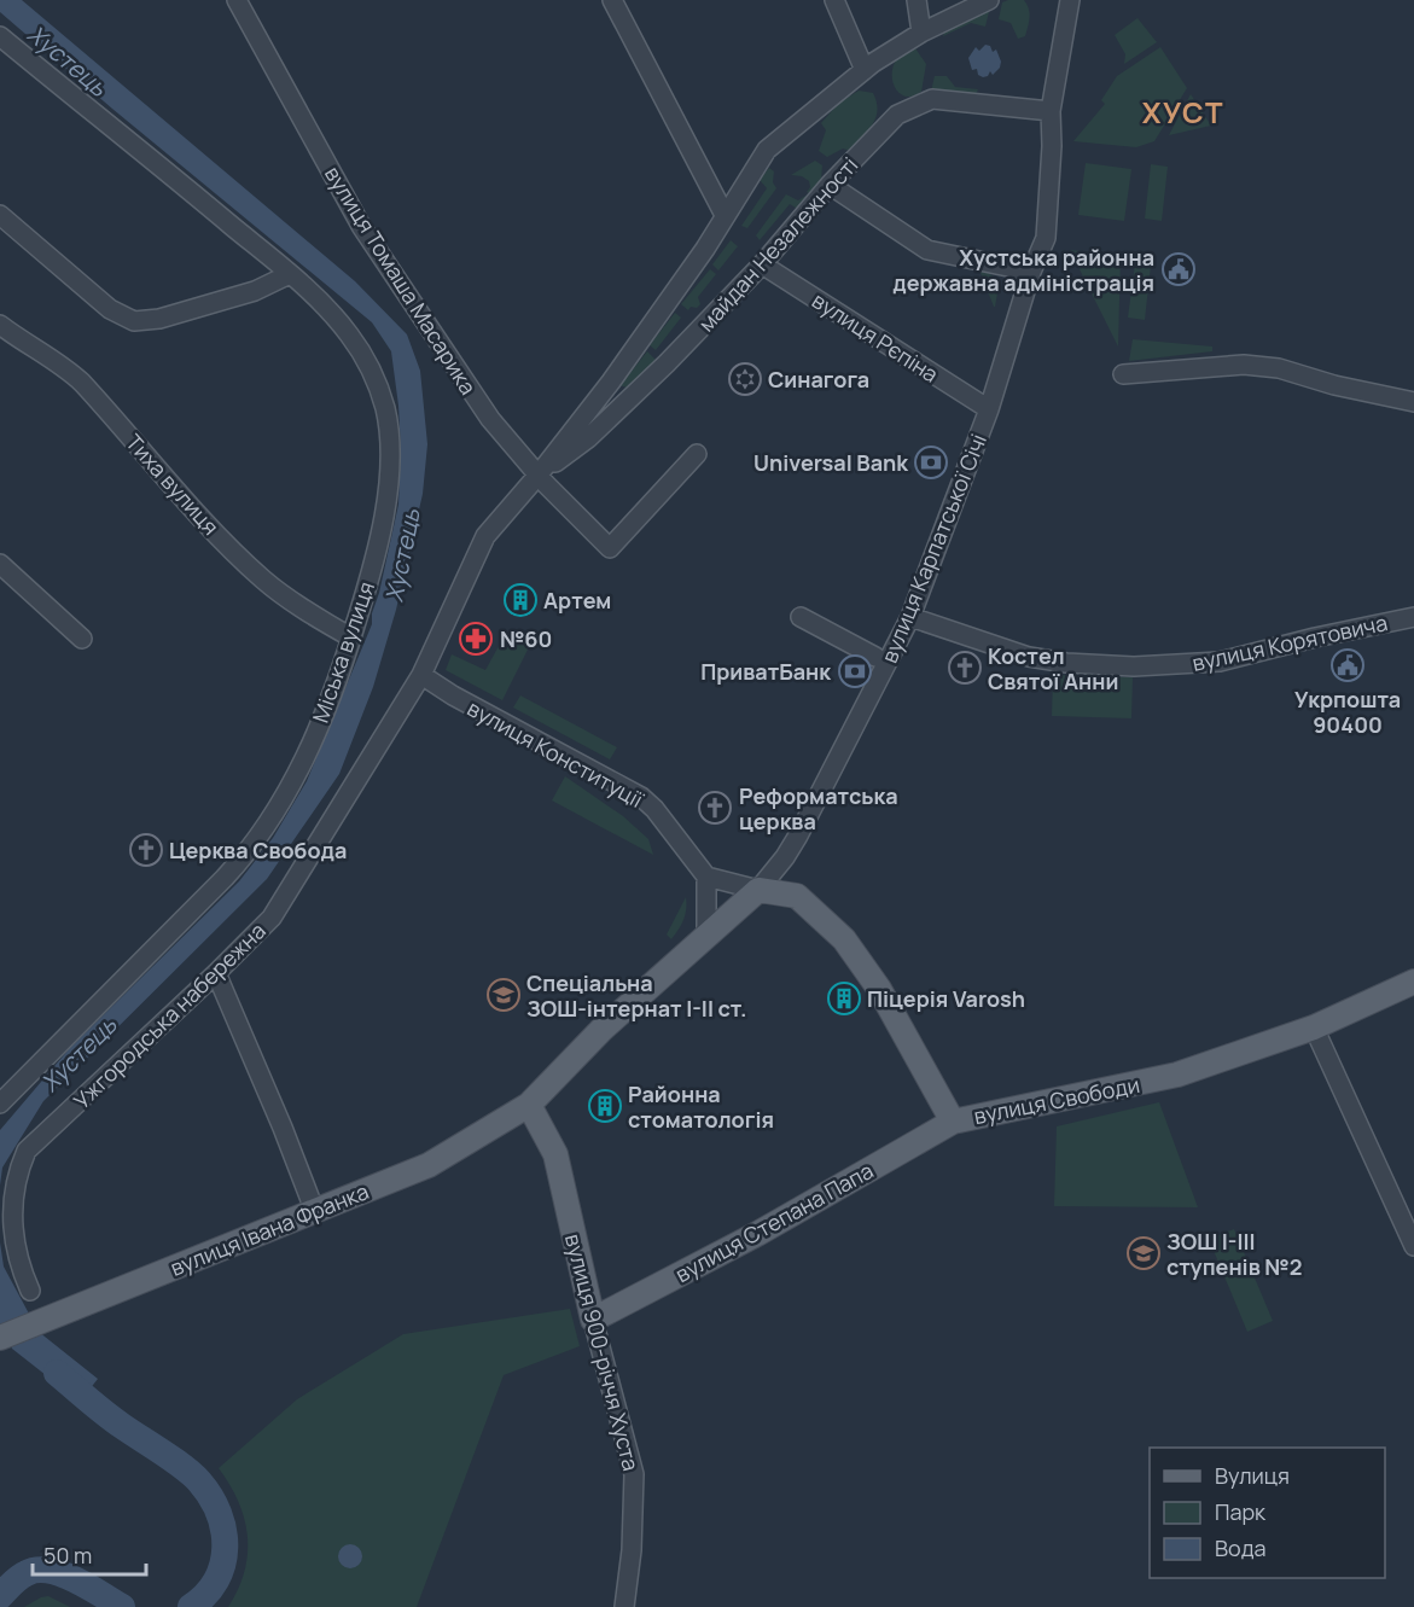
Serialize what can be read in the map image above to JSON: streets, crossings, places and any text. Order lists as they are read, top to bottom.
{
  "streets": {
    "main road": [
      "вулиця Карпатської Січі",
      "вулиця Свободи",
      "вулиця Степана Папа",
      "вулиця Івана Франка",
      "вулиця 900-річчя Хуста"
    ],
    "street": [
      "майдан Незалежності",
      "вулиця Томаша Масарика",
      "вулиця Рєпіна",
      "Тиха вулиця",
      "вулиця Корятовича",
      "Міська вулиця",
      "вулиця Конституції",
      "Ужгородська набережна"
    ]
  },
  "crossings": [
    ["майдан Незалежності", "вулиця Томаша Масарика"],
    ["майдан Незалежності", "вулиця Рєпіна"],
    ["майдан Незалежності", "вулиця Карпатської Січі"],
    ["майдан Незалежності", "вулиця Конституції"],
    ["майдан Незалежності", "Ужгородська набережна"],
    ["вулиця Рєпіна", "вулиця Карпатської Січі"],
    ["Тиха вулиця", "Міська вулиця"],
    ["вулиця Карпатської Січі", "вулиця Корятовича"],
    ["вулиця Карпатської Січі", "вулиця Свободи"],
    ["вулиця Карпатської Січі", "вулиця Івана Франка"],
    ["вулиця Карпатської Січі", "вулиця 900-річчя Хуста"],
    ["вулиця Конституції", "Ужгородська набережна"],
    ["вулиця Свободи", "вулиця Степана Папа"],
    ["вулиця Степана Папа", "вулиця 900-річчя Хуста"],
    ["вулиця Івана Франка", "вулиця 900-річчя Хуста"]
  ],
  "districts": ["ХУСТ"],
  "water": ["Хустець"],
  "places": {
    "public building": ["Хустська районна державна адміністрація", "Укрпошта 90400"],
    "synagogue": ["Синагога"],
    "bank": ["Universal Bank", "ПриватБанк"],
    "building": ["Артем", "Піцерія Varosh", "Районна стоматологія"],
    "pharmacy": ["№60"],
    "church": ["Костел Святої Анни", "Реформатська церква", "Церква Свобода"],
    "school or university": ["Спеціальна ЗОШ-інтернат І-ІІ ст.", "ЗОШ І-ІІІ ступенів №2"]
  },
  "legend": ["Вулиця", "Парк", "Вода"],
  "scale_bar": "50 m"
}
